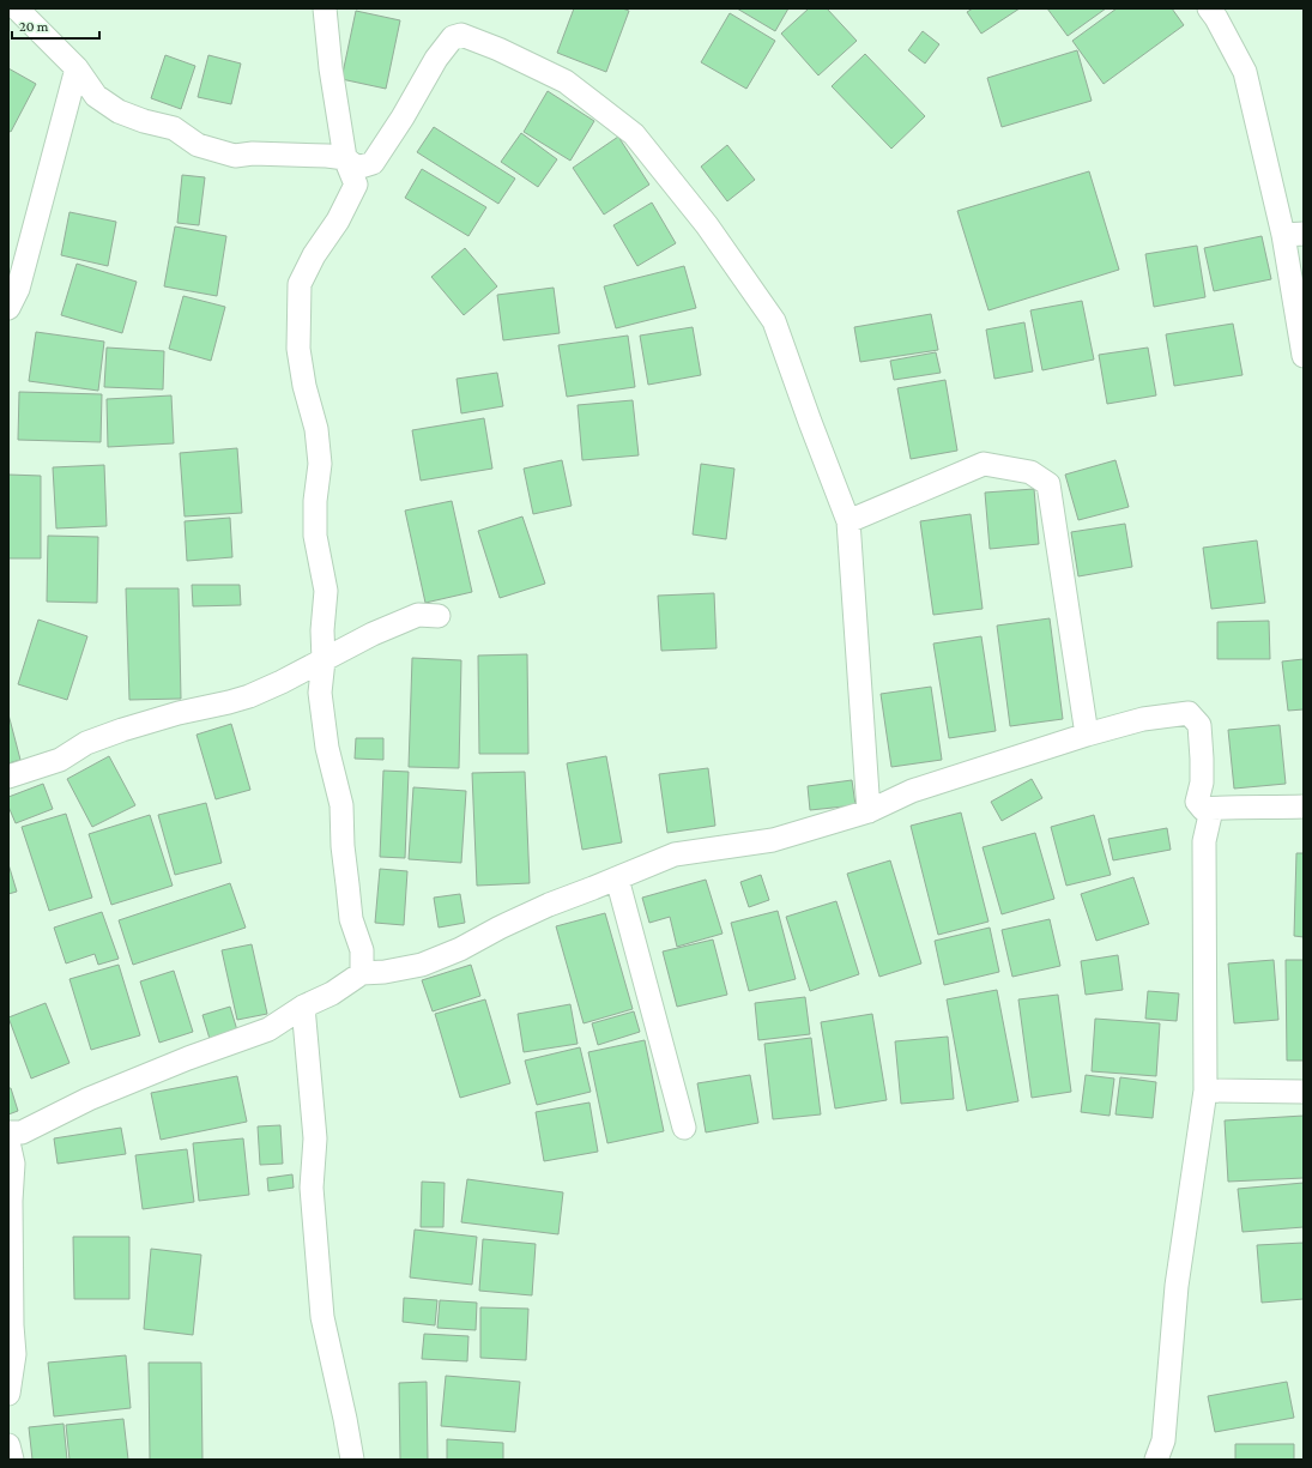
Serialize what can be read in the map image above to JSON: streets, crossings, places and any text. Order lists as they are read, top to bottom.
{
  "scale_bar": "20 m"
}
